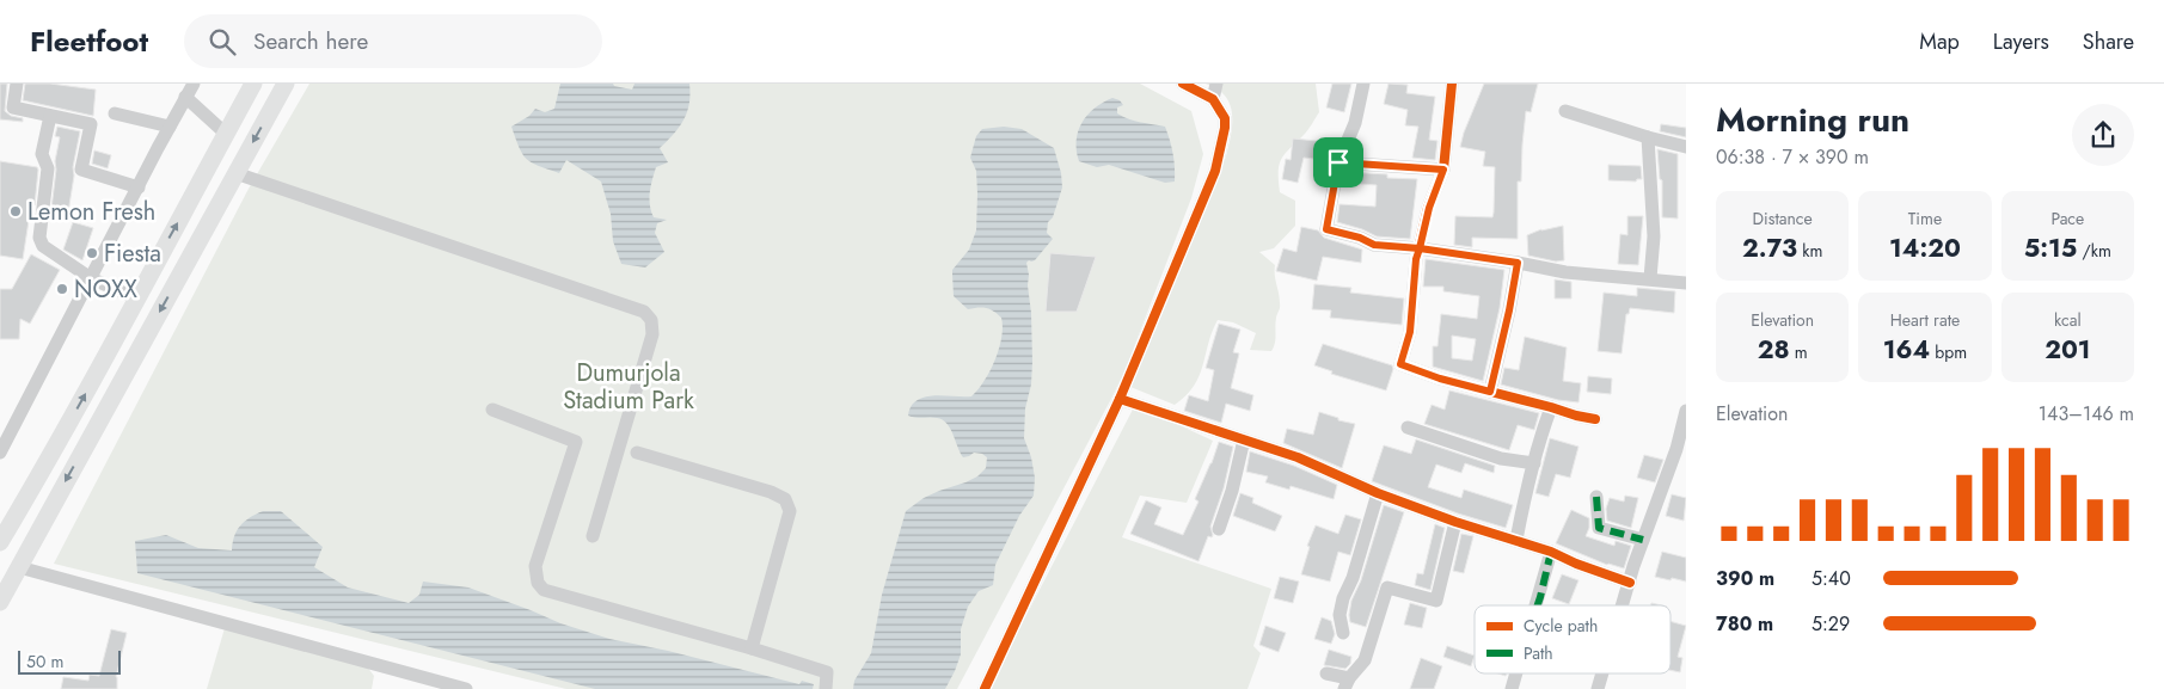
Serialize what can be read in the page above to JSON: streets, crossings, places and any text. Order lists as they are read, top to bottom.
{
  "parks": ["Dumurjola Stadium Park"],
  "places": ["Lemon Fresh", "Fiesta", "NOXX"],
  "legend": ["Cycle path", "Path"],
  "scale_bar": "50 m",
  "page": {
    "header": "Fleetfoot",
    "search": "Search here",
    "nav": ["Map", "Layers", "Share"],
    "heading": ["Morning run", "06:38 · 7 × 390 m"],
    "stats": [
      ["Distance", "2.73 km"],
      ["Time", "14:20"],
      ["Pace", "5:15 /km"],
      ["Elevation", "28 m"],
      ["Heart rate", "164 bpm"],
      ["kcal", "201"]
    ],
    "chart": ["Elevation", "143–146 m"],
    "list": [
      {
        "name": "390 m",
        "note": "5:40"
      },
      {
        "name": "780 m",
        "note": "5:29"
      }
    ],
    "scale": "50 m"
  }
}
